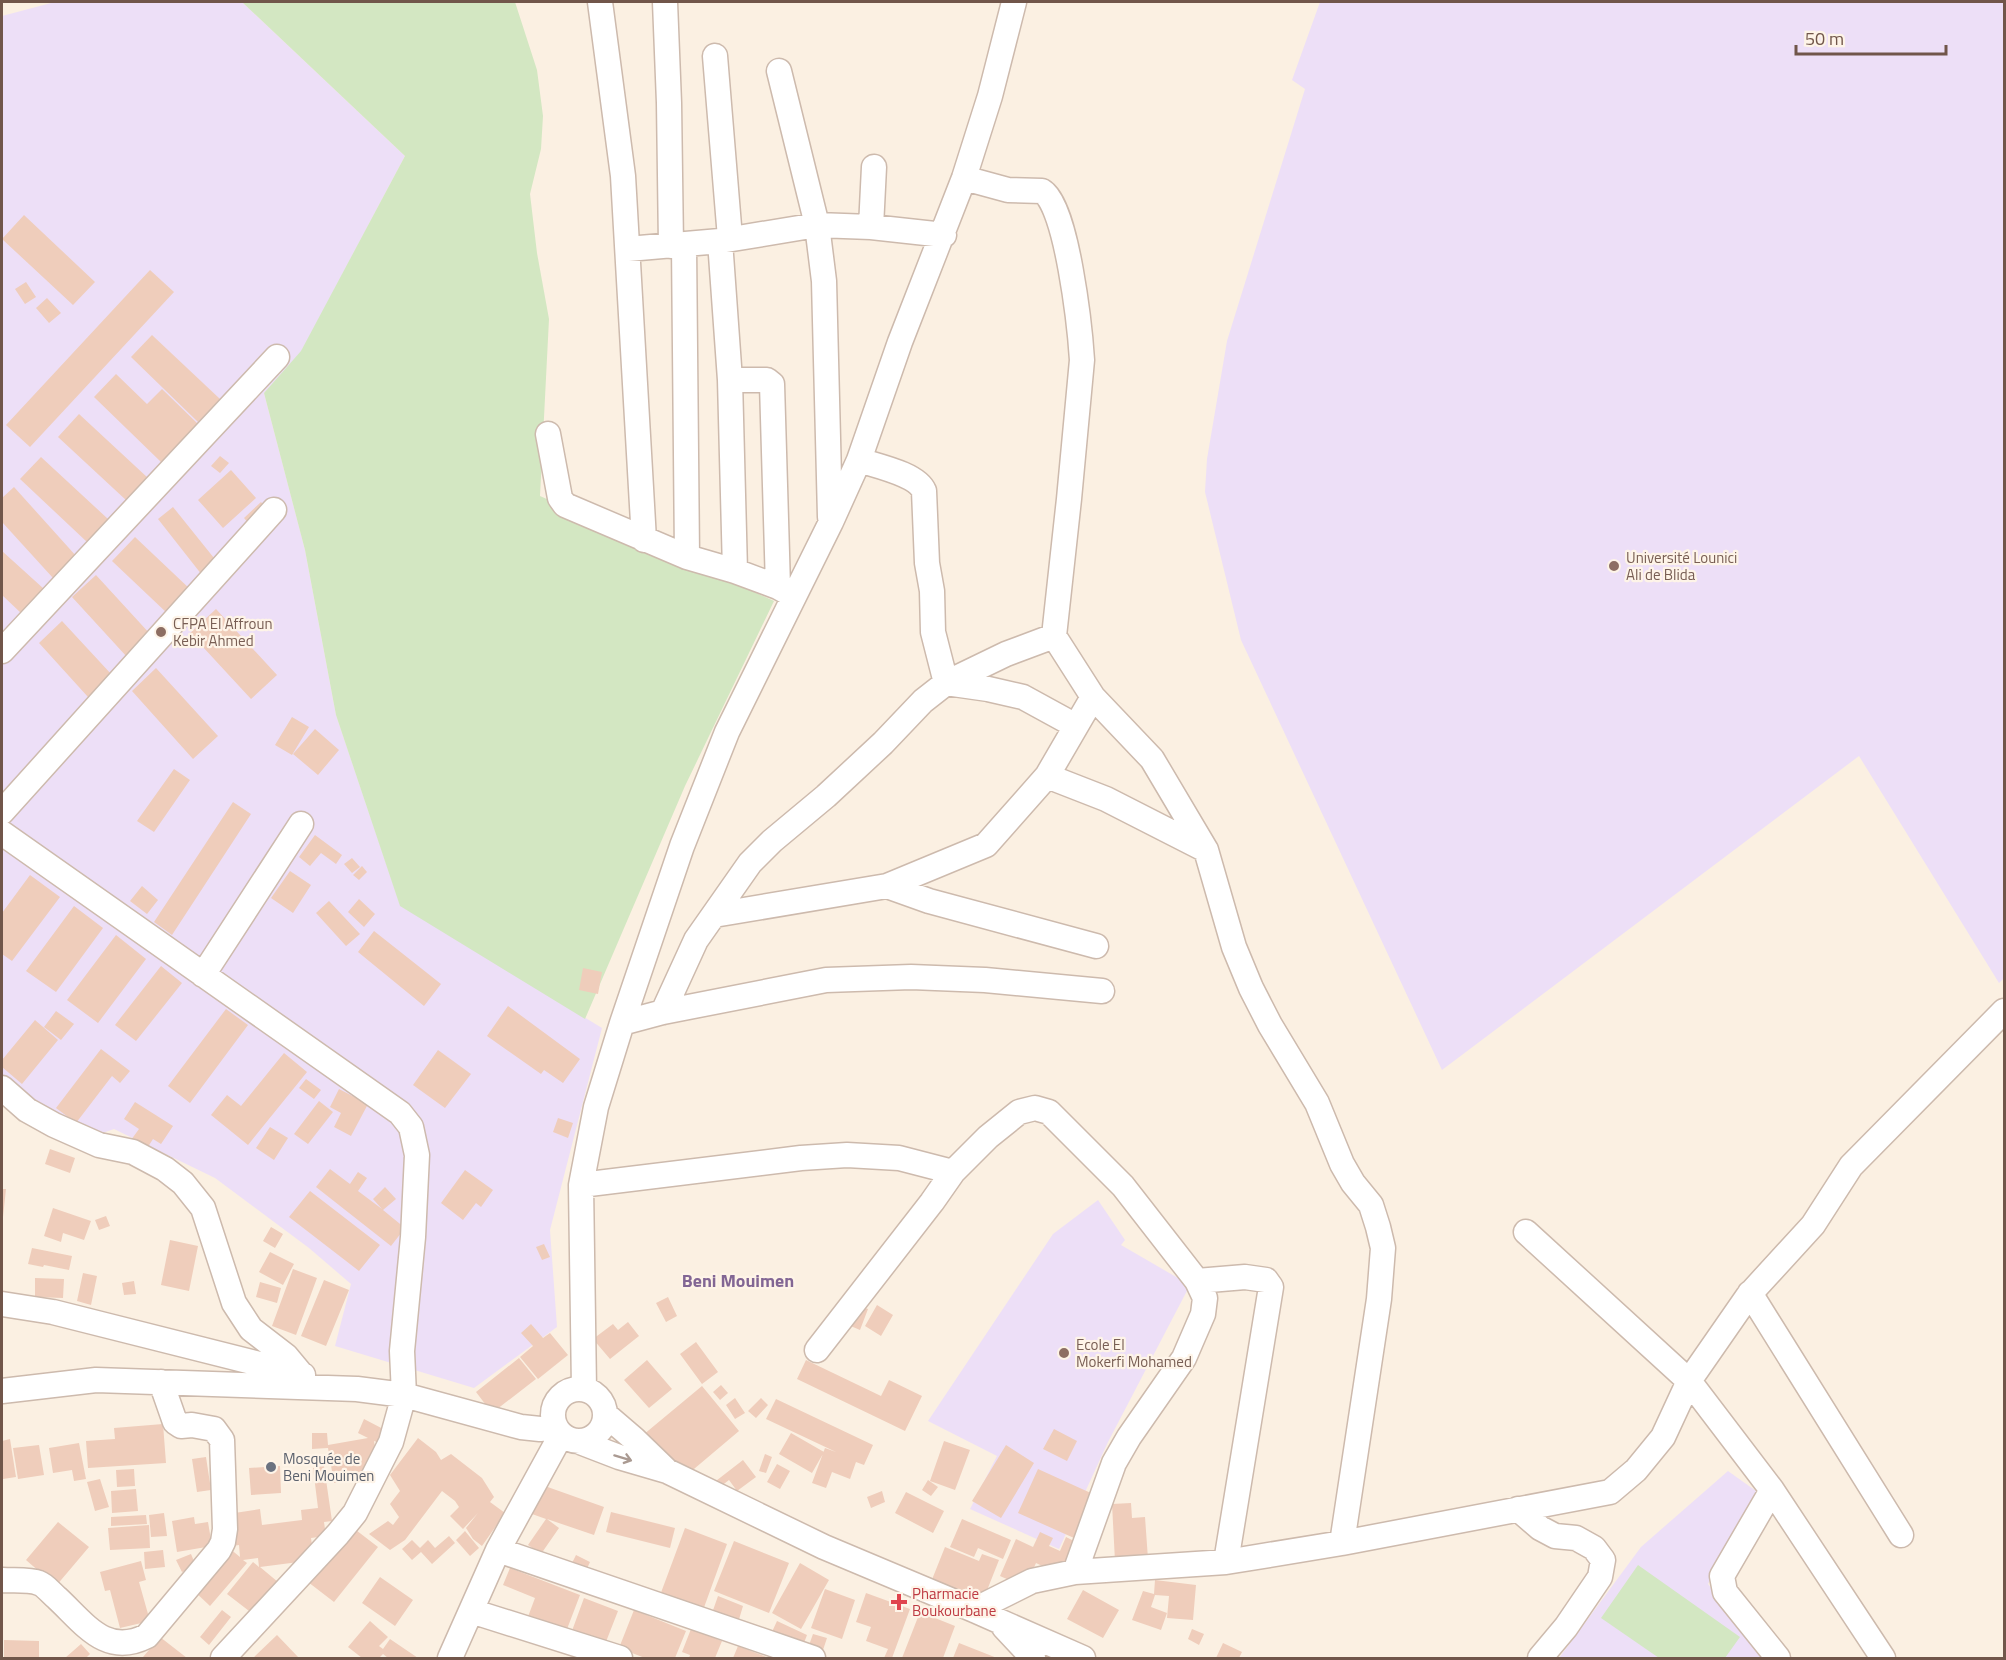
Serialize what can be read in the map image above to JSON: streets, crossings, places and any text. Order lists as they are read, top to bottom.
{
  "districts": ["Beni Mouimen"],
  "places": {
    "other": [
      "Université Lounici Ali de Blida",
      "CFPA El Affroun Kebir Ahmed",
      "Ecole El Mokerfi Mohamed",
      "Mosquée de Beni Mouimen"
    ],
    "health": ["Pharmacie Boukourbane"]
  },
  "scale_bar": "50 m"
}
